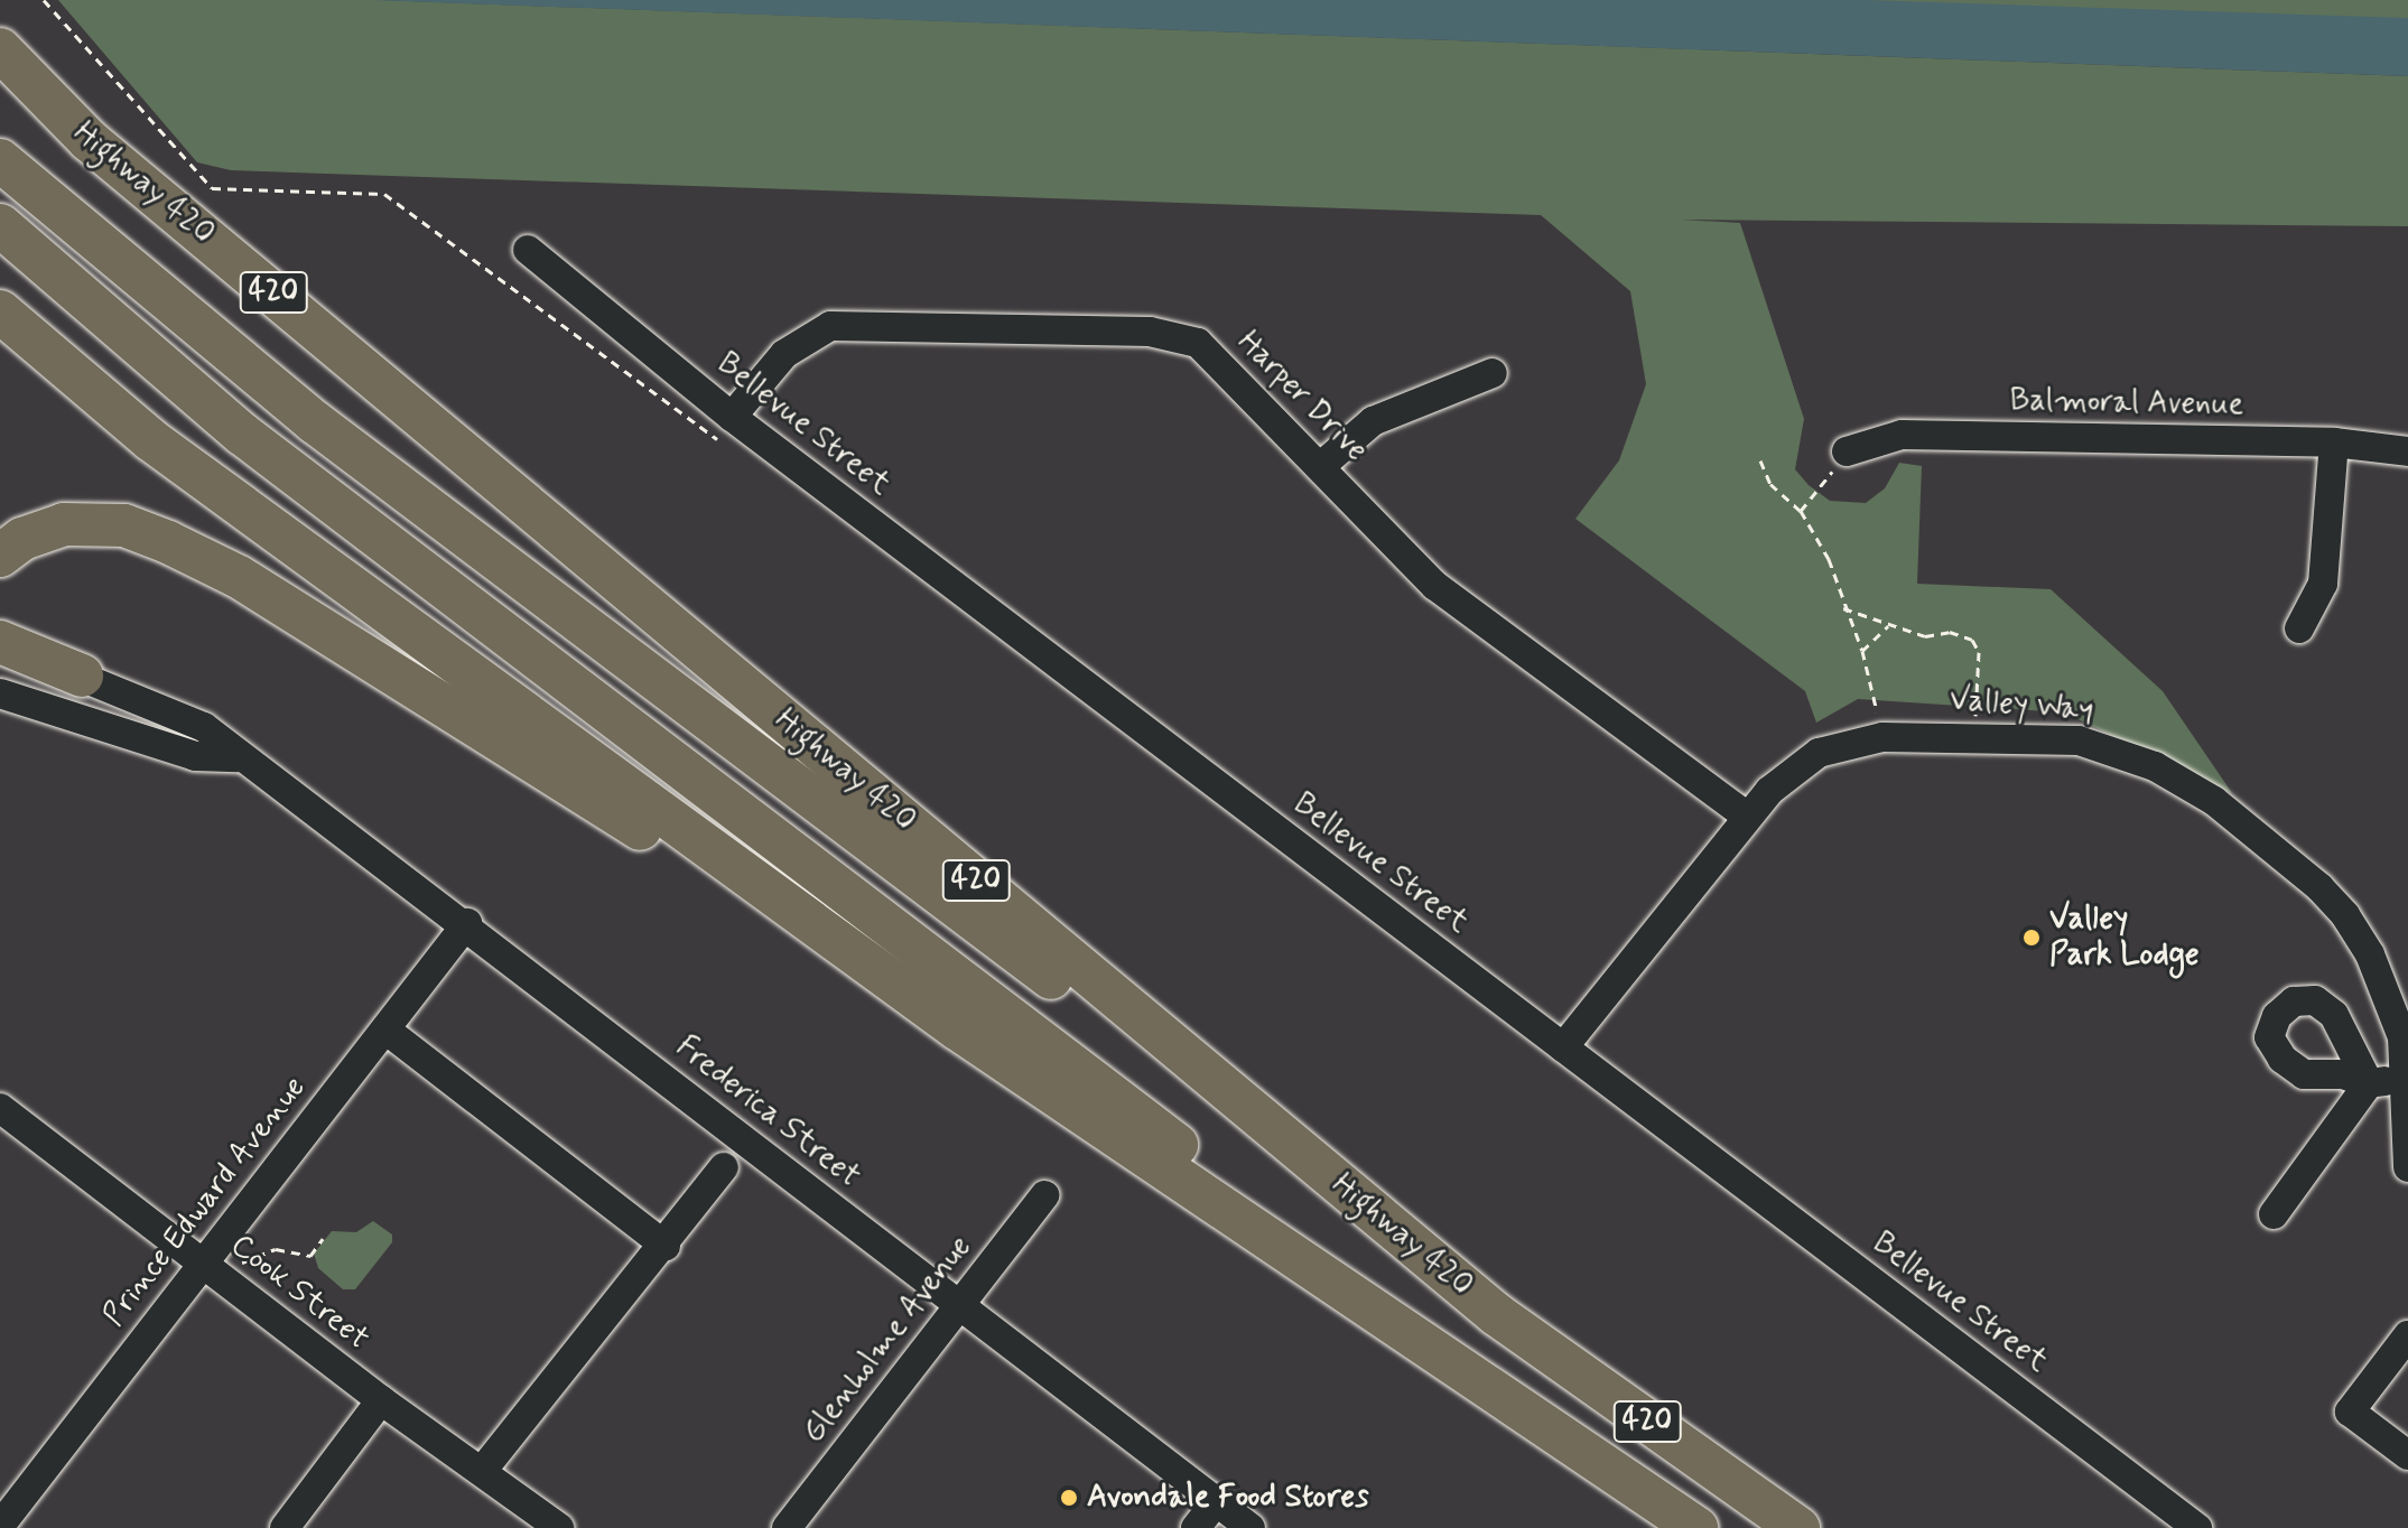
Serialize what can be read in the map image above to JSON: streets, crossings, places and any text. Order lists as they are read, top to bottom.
{
  "streets": {
    "highway": ["Highway 420", "420"],
    "street": [
      "Harper Drive",
      "Balmoral Avenue",
      "Bellevue Street",
      "Valley Way",
      "Frederica Street",
      "Prince Edward Avenue",
      "Cook Street",
      "Glenholme Avenue"
    ]
  },
  "crossings": [
    ["Harper Drive", "Bellevue Street"],
    ["Harper Drive", "Valley Way"],
    ["Bellevue Street", "Valley Way"],
    ["Frederica Street", "Prince Edward Avenue"],
    ["Frederica Street", "Glenholme Avenue"],
    ["Prince Edward Avenue", "Cook Street"]
  ],
  "places": ["Valley Park Lodge", "Avondale Food Stores"]
}
